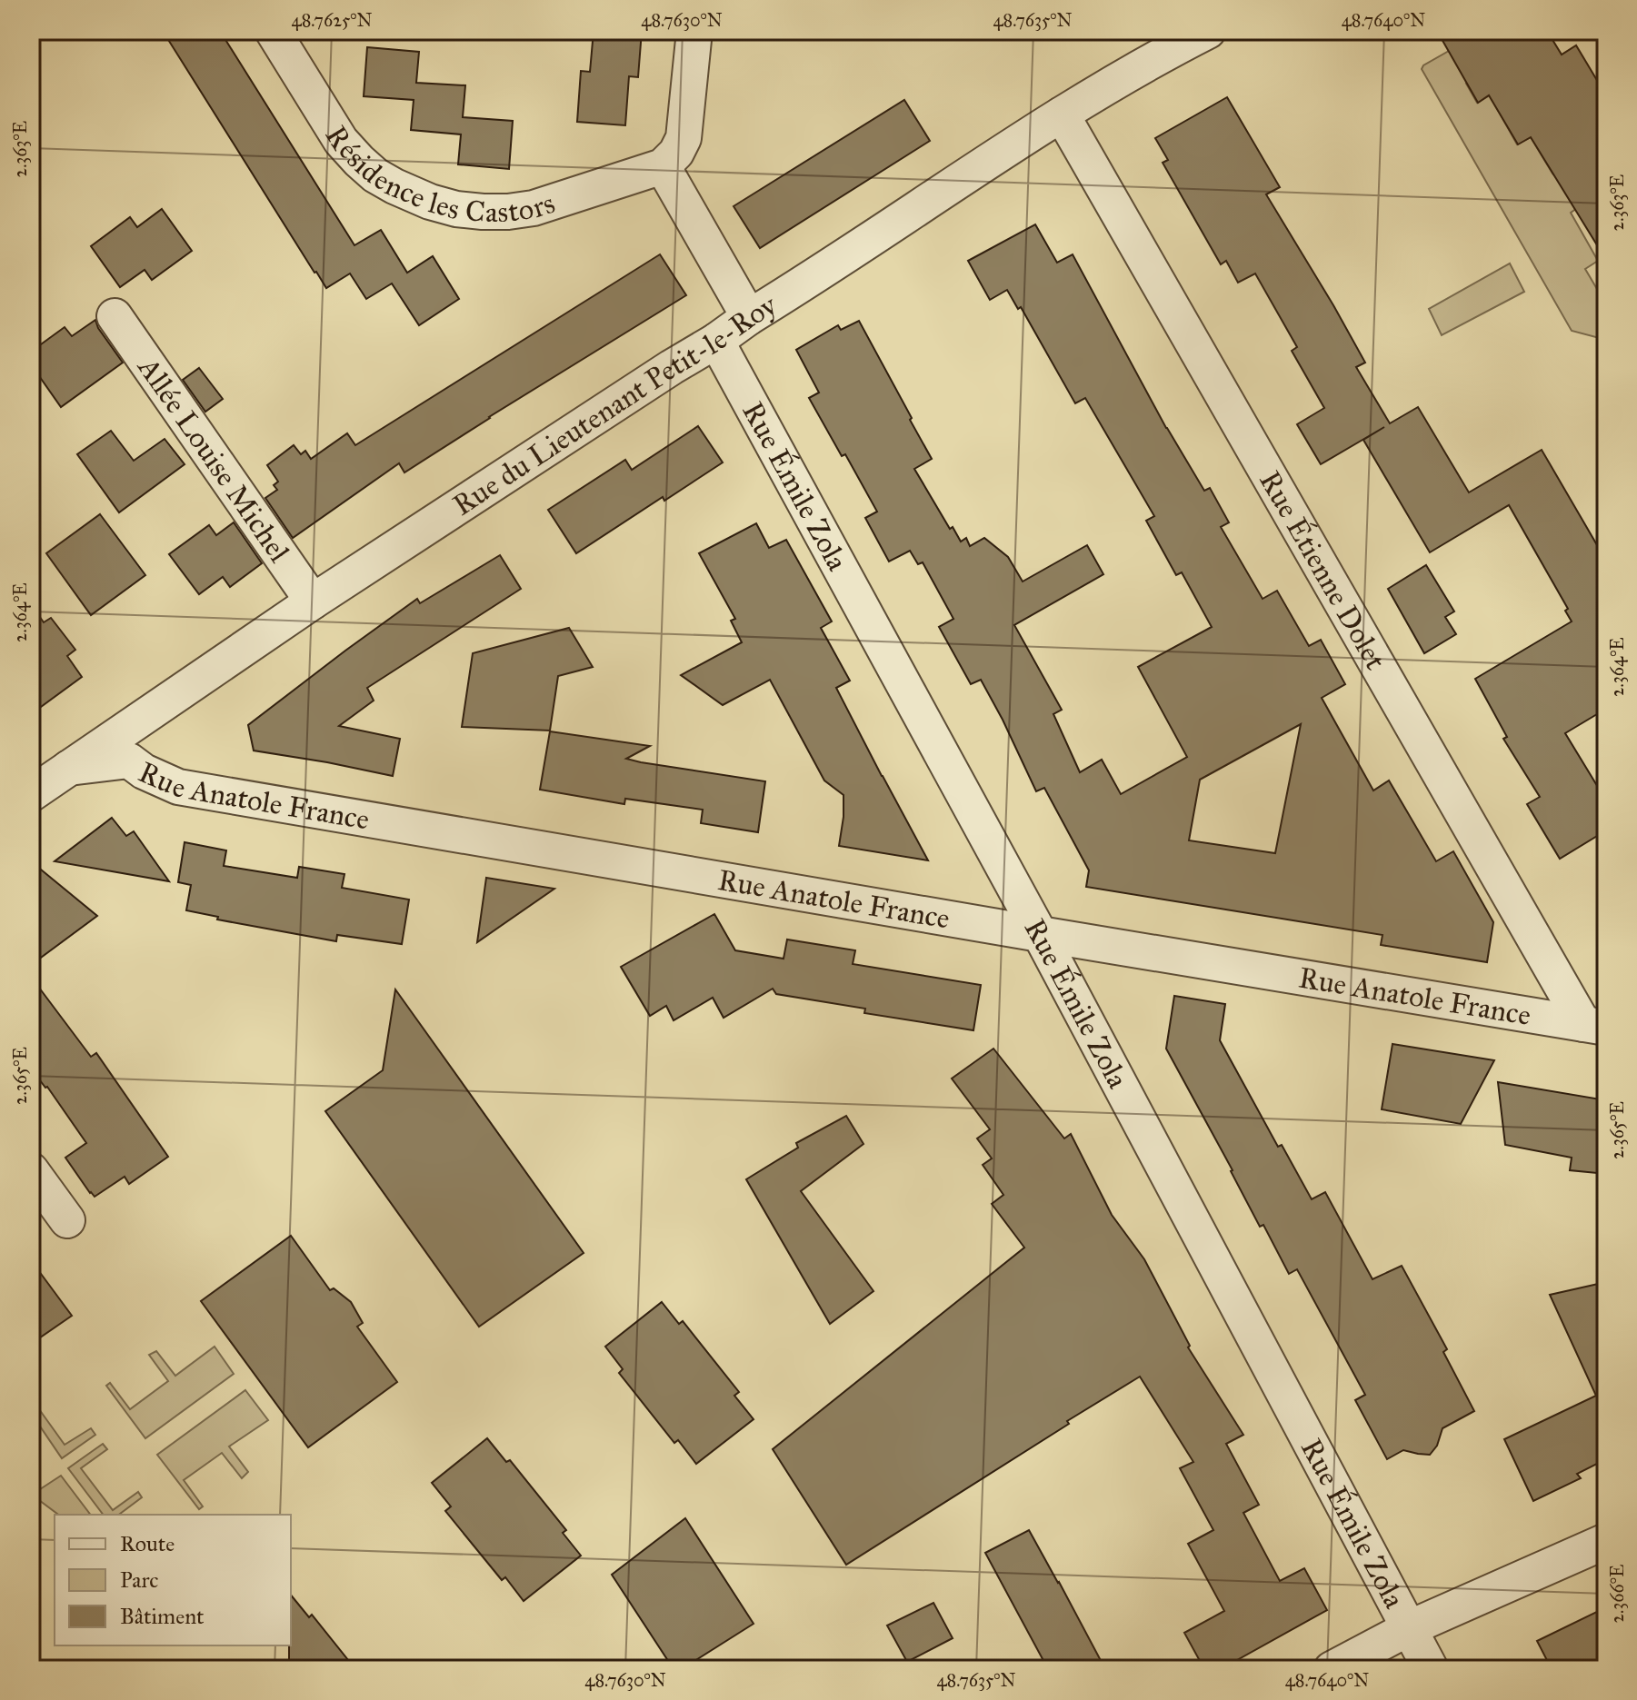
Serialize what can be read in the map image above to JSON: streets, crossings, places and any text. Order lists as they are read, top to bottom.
{
  "streets": {
    "street": [
      "Résidence les Castors",
      "Rue du Lieutenant Petit-le-Roy",
      "Allée Louise Michel",
      "Rue Émile Zola",
      "Rue Étienne Dolet",
      "Rue Anatole France"
    ]
  },
  "crossings": [
    ["Rue du Lieutenant Petit-le-Roy", "Allée Louise Michel"],
    ["Rue du Lieutenant Petit-le-Roy", "Rue Émile Zola"],
    ["Rue du Lieutenant Petit-le-Roy", "Rue Étienne Dolet"],
    ["Rue du Lieutenant Petit-le-Roy", "Rue Anatole France"],
    ["Rue Émile Zola", "Rue Anatole France"],
    ["Rue Étienne Dolet", "Rue Anatole France"]
  ],
  "legend": ["Route", "Parc", "Bâtiment"],
  "coordinates": [
    "48.7625°N",
    "48.7630°N",
    "48.7635°N",
    "48.7640°N",
    "2.363°E",
    "2.364°E",
    "2.365°E",
    "2.366°E"
  ]
}
